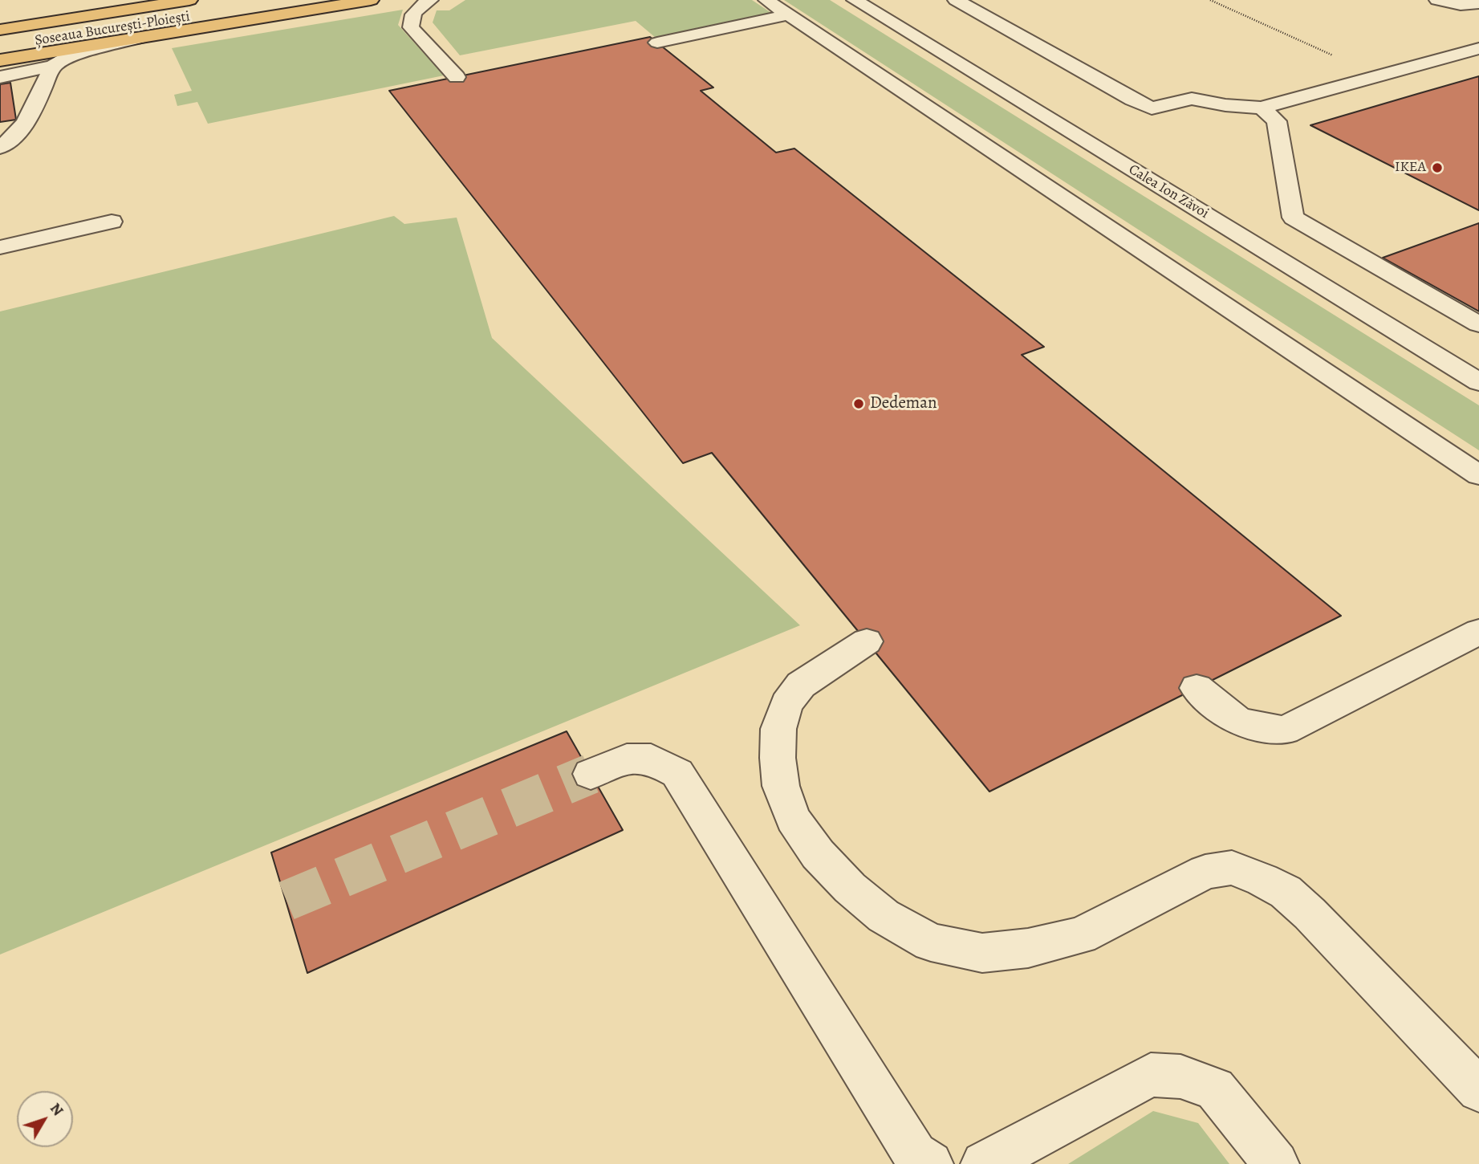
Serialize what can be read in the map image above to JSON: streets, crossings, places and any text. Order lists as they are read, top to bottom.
{
  "streets": {
    "highway": ["Șoseaua București-Ploiești"],
    "street": ["Calea Ion Zăvoi"]
  },
  "places": ["IKEA", "Dedeman"],
  "north": "top right"
}
